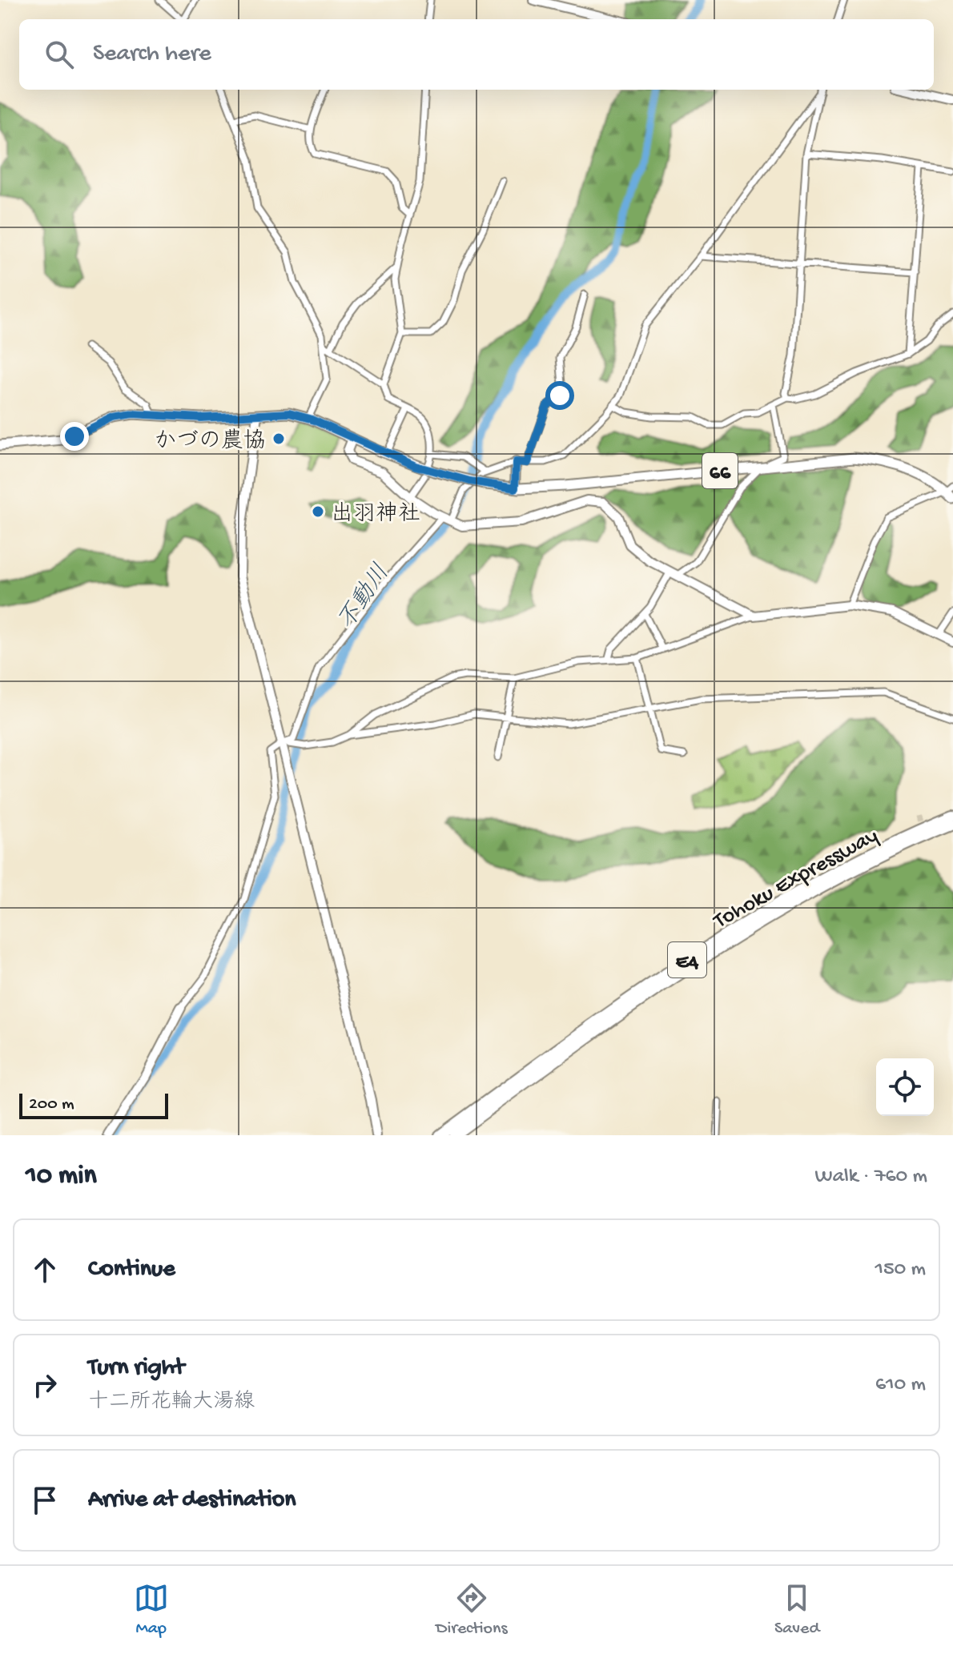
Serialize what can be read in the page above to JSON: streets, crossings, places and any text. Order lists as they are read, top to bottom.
{
  "streets": {
    "highway": ["Tohoku Expressway", "E4"],
    "main road": ["66"]
  },
  "water": ["不動川"],
  "places": ["かづの農協", "出羽神社"],
  "scale_bar": "200 m",
  "page": {
    "search": "Search here",
    "scale": "200 m",
    "heading": ["10 min", "Walk · 760 m"],
    "list": [
      ["Continue", "150 m"],
      ["Turn right", "十二所花輪大湯線", "610 m"],
      "Arrive at destination"
    ],
    "nav": ["Map", "Directions", "Saved"]
  }
}
